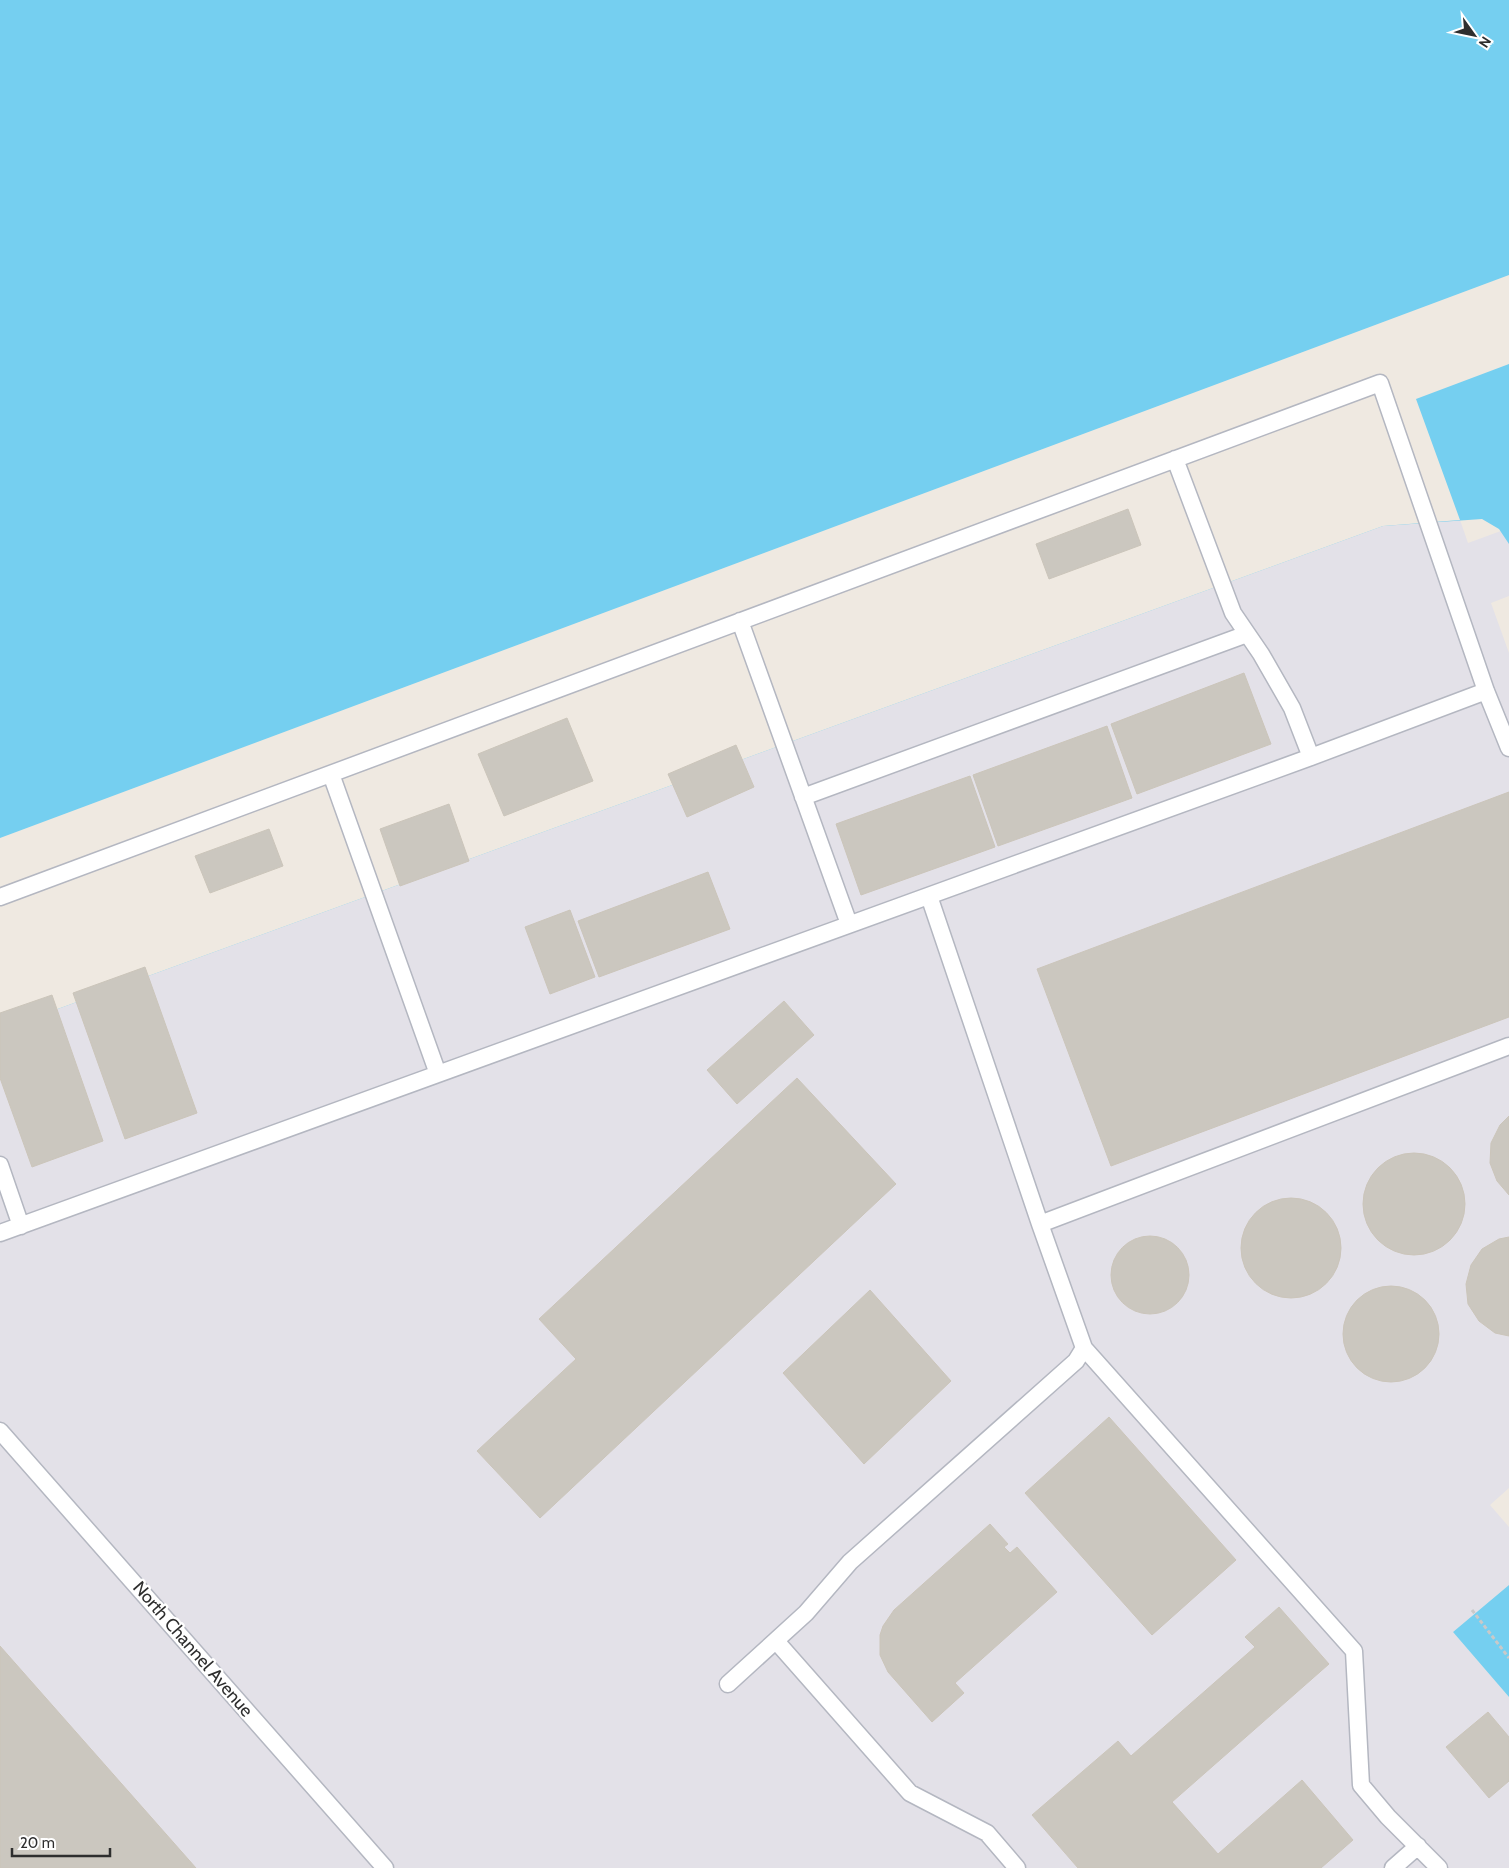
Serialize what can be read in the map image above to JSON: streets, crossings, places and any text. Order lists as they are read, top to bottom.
{
  "streets": {
    "lane": ["North Channel Avenue"]
  },
  "scale_bar": "20 m",
  "north": "bottom right"
}
